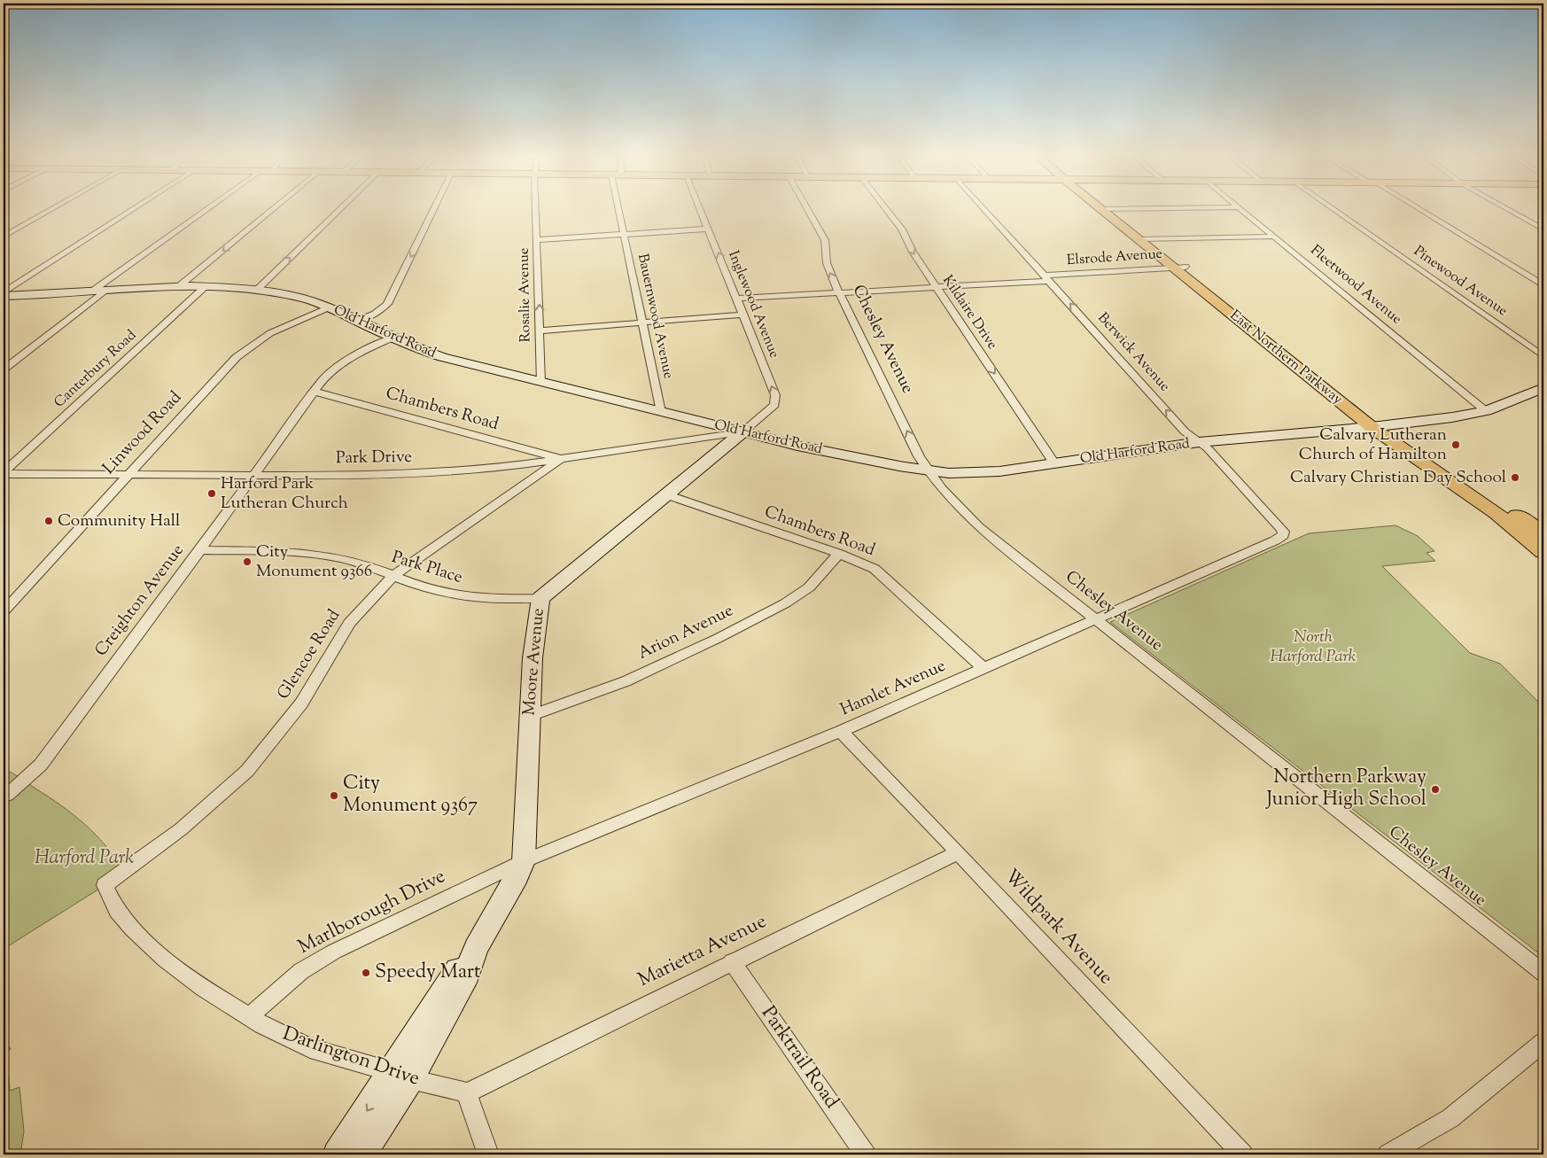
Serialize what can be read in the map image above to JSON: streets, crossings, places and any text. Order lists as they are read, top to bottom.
{
  "streets": {
    "main road": ["East Northern Parkway"],
    "street": [
      "Elsrode Avenue",
      "Pinewood Avenue",
      "Fleetwood Avenue",
      "Rosalie Avenue",
      "Inglewood Avenue",
      "Kildaire Drive",
      "Bauernwood Avenue",
      "Old Harford Road",
      "Chesley Avenue",
      "Berwick Avenue",
      "Canterbury Road",
      "Chambers Road",
      "Linwood Road",
      "Park Drive",
      "Park Place",
      "Creighton Avenue",
      "Arion Avenue",
      "Glencoe Road",
      "Moore Avenue",
      "Hamlet Avenue",
      "Marlborough Drive",
      "Wildpark Avenue",
      "Marietta Avenue",
      "Darlington Drive",
      "Parktrail Road"
    ]
  },
  "crossings": [
    ["Elsrode Avenue", "Fleetwood Avenue"],
    ["Elsrode Avenue", "Inglewood Avenue"],
    ["Elsrode Avenue", "Kildaire Drive"],
    ["Elsrode Avenue", "Chesley Avenue"],
    ["Elsrode Avenue", "Berwick Avenue"],
    ["Elsrode Avenue", "East Northern Parkway"],
    ["Fleetwood Avenue", "Old Harford Road"],
    ["Rosalie Avenue", "Old Harford Road"],
    ["Inglewood Avenue", "Old Harford Road"],
    ["Inglewood Avenue", "Park Drive"],
    ["Inglewood Avenue", "Moore Avenue"],
    ["Kildaire Drive", "Old Harford Road"],
    ["Bauernwood Avenue", "Old Harford Road"],
    ["Old Harford Road", "Chesley Avenue"],
    ["Old Harford Road", "Berwick Avenue"],
    ["Old Harford Road", "East Northern Parkway"],
    ["Old Harford Road", "Canterbury Road"],
    ["Old Harford Road", "Linwood Road"],
    ["Old Harford Road", "Park Drive"],
    ["Old Harford Road", "Creighton Avenue"],
    ["Old Harford Road", "Moore Avenue"],
    ["Chesley Avenue", "Hamlet Avenue"],
    ["Berwick Avenue", "Hamlet Avenue"],
    ["Canterbury Road", "Park Drive"],
    ["Chambers Road", "Park Drive"],
    ["Chambers Road", "Creighton Avenue"],
    ["Chambers Road", "Arion Avenue"],
    ["Chambers Road", "Glencoe Road"],
    ["Chambers Road", "Moore Avenue"],
    ["Chambers Road", "Hamlet Avenue"],
    ["Linwood Road", "Park Drive"],
    ["Park Drive", "Creighton Avenue"],
    ["Park Drive", "Glencoe Road"],
    ["Park Drive", "Moore Avenue"],
    ["Park Place", "Creighton Avenue"],
    ["Park Place", "Glencoe Road"],
    ["Park Place", "Moore Avenue"],
    ["Arion Avenue", "Moore Avenue"],
    ["Glencoe Road", "Darlington Drive"],
    ["Moore Avenue", "Hamlet Avenue"],
    ["Moore Avenue", "Marlborough Drive"],
    ["Moore Avenue", "Darlington Drive"],
    ["Hamlet Avenue", "Marlborough Drive"],
    ["Hamlet Avenue", "Wildpark Avenue"],
    ["Marlborough Drive", "Darlington Drive"],
    ["Wildpark Avenue", "Marietta Avenue"],
    ["Marietta Avenue", "Darlington Drive"],
    ["Marietta Avenue", "Parktrail Road"]
  ],
  "one_way": [
    "Rosalie Avenue",
    "Inglewood Avenue",
    "Kildaire Drive",
    "Berwick Avenue"
  ],
  "parks": ["North Harford Park", "Harford Park"],
  "places": [
    "Calvary Lutheran Church of Hamilton",
    "Calvary Christian Day School",
    "Harford Park Lutheran Church",
    "Community Hall",
    "City Monument 9366",
    "Northern Parkway Junior High School",
    "City Monument 9367",
    "Speedy Mart"
  ]
}
